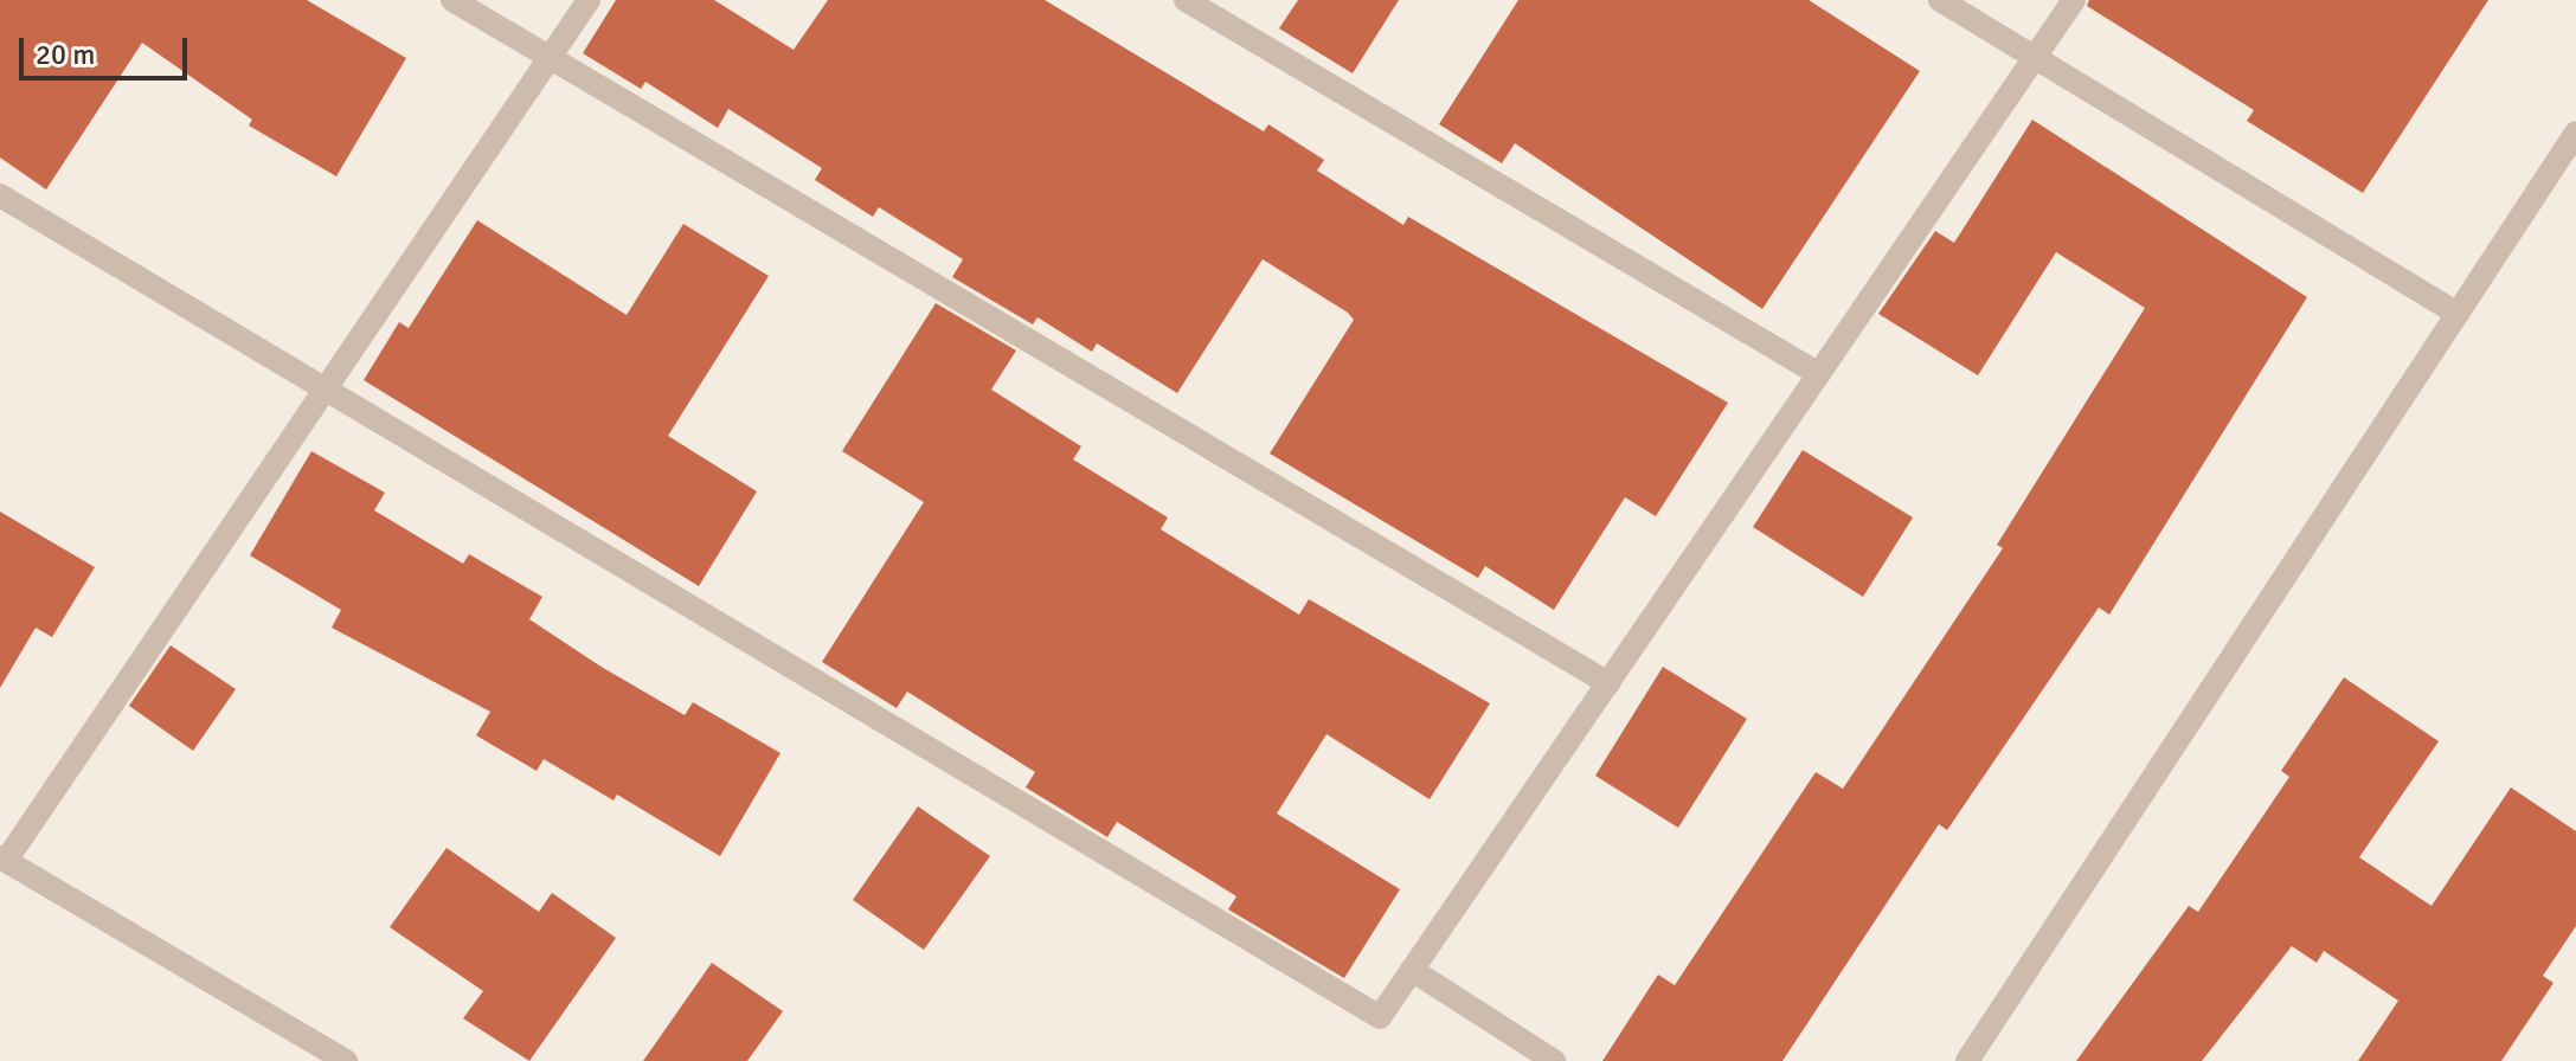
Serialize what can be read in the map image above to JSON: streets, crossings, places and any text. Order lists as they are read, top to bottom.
{
  "scale_bar": "20 m"
}
